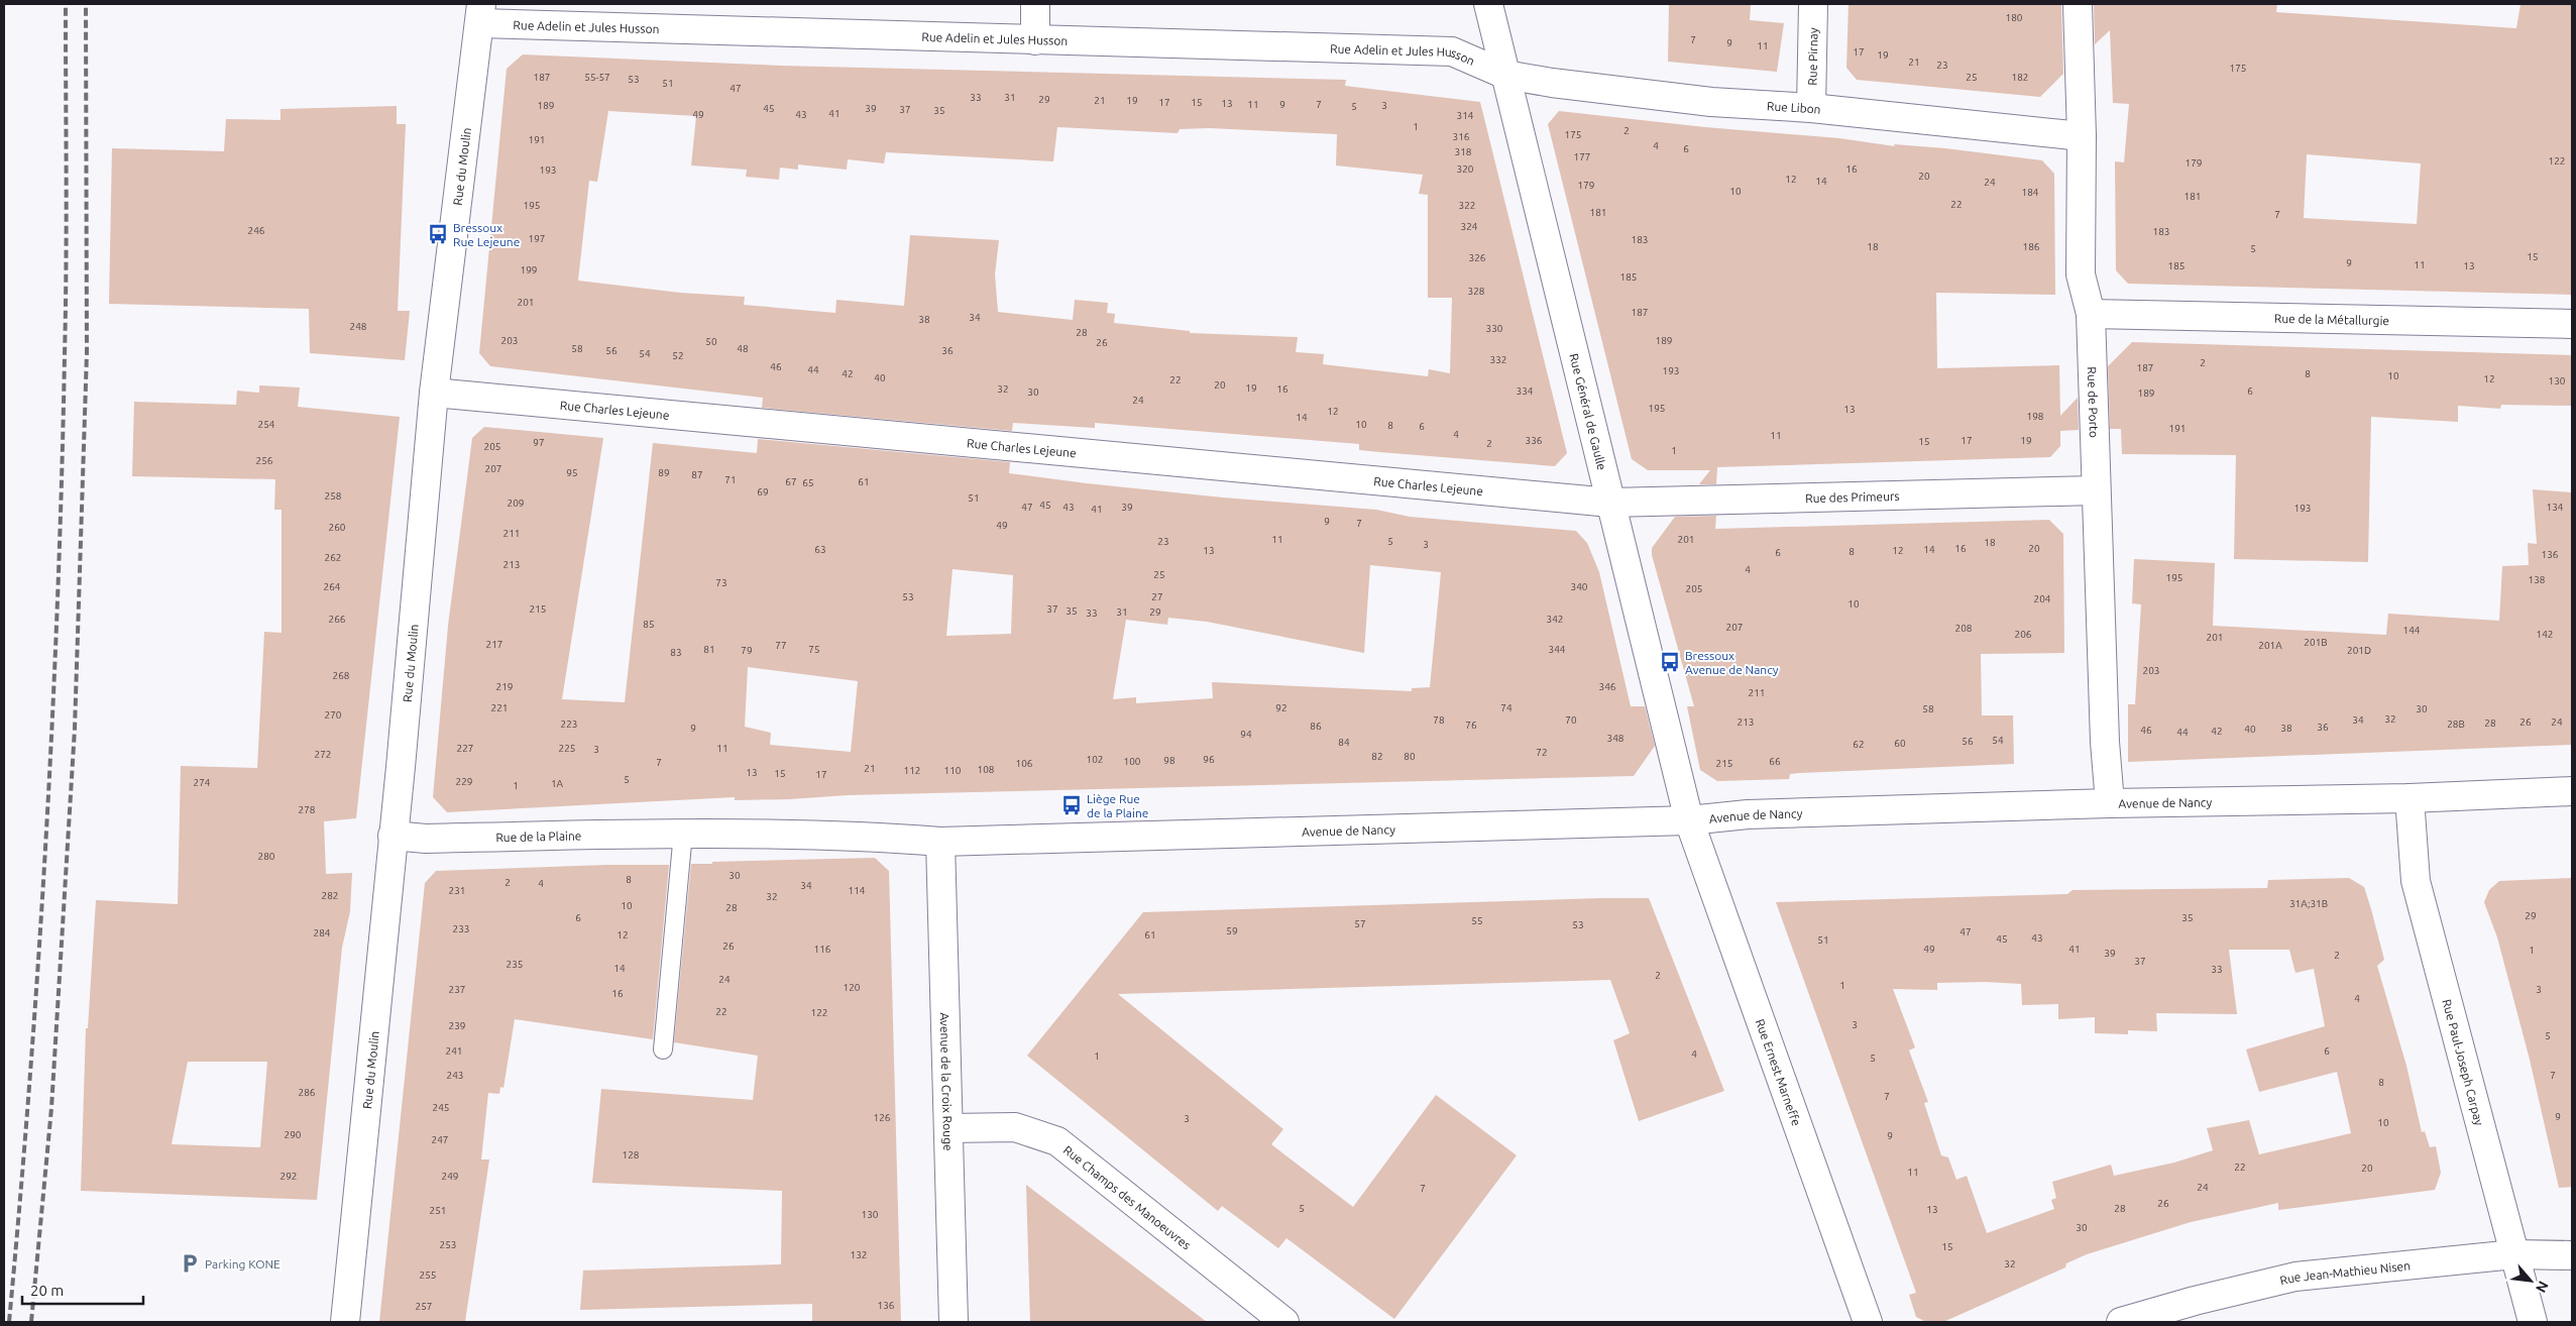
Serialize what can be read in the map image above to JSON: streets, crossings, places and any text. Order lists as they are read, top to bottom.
{
  "streets": {
    "street": [
      "Rue Adelin et Jules Husson",
      "Rue Pirnay",
      "Rue Libon",
      "Rue du Moulin",
      "Rue de la Métallurgie",
      "Rue de Porto",
      "Rue Charles Lejeune",
      "Rue Général de Gaulle",
      "Rue des Primeurs",
      "Avenue de Nancy",
      "Rue de la Plaine",
      "Rue Paul-Joseph Carpay",
      "Rue Ernest Marneffe",
      "Avenue de la Croix Rouge",
      "Rue Champs des Manoeuvres",
      "Rue Jean-Mathieu Nisen"
    ]
  },
  "crossings": [
    ["Rue Adelin et Jules Husson", "Rue Libon"],
    ["Rue Adelin et Jules Husson", "Rue du Moulin"],
    ["Rue Adelin et Jules Husson", "Rue Général de Gaulle"],
    ["Rue Pirnay", "Rue Libon"],
    ["Rue Libon", "Rue de Porto"],
    ["Rue Libon", "Rue Général de Gaulle"],
    ["Rue du Moulin", "Rue Charles Lejeune"],
    ["Rue du Moulin", "Rue de la Plaine"],
    ["Rue de la Métallurgie", "Rue de Porto"],
    ["Rue de Porto", "Rue des Primeurs"],
    ["Rue de Porto", "Avenue de Nancy"],
    ["Rue Charles Lejeune", "Rue Général de Gaulle"],
    ["Rue Charles Lejeune", "Rue des Primeurs"],
    ["Rue Général de Gaulle", "Rue des Primeurs"],
    ["Rue Général de Gaulle", "Avenue de Nancy"],
    ["Rue Général de Gaulle", "Rue Ernest Marneffe"],
    ["Avenue de Nancy", "Rue de la Plaine"],
    ["Avenue de Nancy", "Rue Paul-Joseph Carpay"],
    ["Avenue de Nancy", "Rue Ernest Marneffe"],
    ["Avenue de Nancy", "Avenue de la Croix Rouge"],
    ["Rue de la Plaine", "Avenue de la Croix Rouge"],
    ["Rue Paul-Joseph Carpay", "Rue Jean-Mathieu Nisen"],
    ["Avenue de la Croix Rouge", "Rue Champs des Manoeuvres"]
  ],
  "places": {
    "bus stop": ["Bressoux Rue Lejeune", "Bressoux Avenue de Nancy", "Liège Rue de la Plaine"],
    "parking": ["Parking KONE"]
  },
  "house_numbers": [
    "180",
    "7",
    "9",
    "11",
    "17",
    "19",
    "21",
    "23",
    "175",
    "187",
    "55-57",
    "25",
    "182",
    "53",
    "51",
    "47",
    "33",
    "31",
    "29",
    "21",
    "19",
    "17",
    "15",
    "13",
    "11",
    "9",
    "7",
    "189",
    "3",
    "5",
    "45",
    "39",
    "37",
    "35",
    "41",
    "49",
    "43",
    "314",
    "1",
    "2",
    "175",
    "316",
    "191",
    "4",
    "6",
    "318",
    "177",
    "122",
    "179",
    "320",
    "16",
    "193",
    "20",
    "12",
    "14",
    "24",
    "179",
    "10",
    "184",
    "181",
    "22",
    "195",
    "322",
    "181",
    "7",
    "324",
    "246",
    "183",
    "197",
    "183",
    "18",
    "186",
    "5",
    "15",
    "326",
    "9",
    "11",
    "185",
    "13",
    "199",
    "185",
    "328",
    "201",
    "187",
    "34",
    "38",
    "248",
    "330",
    "28",
    "203",
    "189",
    "50",
    "26",
    "58",
    "48",
    "56",
    "36",
    "54",
    "52",
    "332",
    "2",
    "46",
    "187",
    "44",
    "193",
    "42",
    "8",
    "10",
    "40",
    "12",
    "22",
    "130",
    "20",
    "19",
    "32",
    "16",
    "334",
    "6",
    "30",
    "189",
    "24",
    "195",
    "13",
    "12",
    "198",
    "14",
    "254",
    "10",
    "8",
    "6",
    "191",
    "4",
    "11",
    "336",
    "17",
    "19",
    "15",
    "97",
    "2",
    "205",
    "1",
    "256",
    "207",
    "95",
    "89",
    "87",
    "71",
    "67",
    "61",
    "65",
    "69",
    "258",
    "51",
    "209",
    "45",
    "47",
    "43",
    "39",
    "134",
    "193",
    "41",
    "9",
    "7",
    "49",
    "260",
    "211",
    "11",
    "201",
    "23",
    "5",
    "18",
    "3",
    "16",
    "20",
    "63",
    "14",
    "13",
    "12",
    "8",
    "6",
    "136",
    "262",
    "213",
    "4",
    "25",
    "195",
    "138",
    "73",
    "264",
    "340",
    "205",
    "53",
    "27",
    "204",
    "10",
    "215",
    "37",
    "35",
    "31",
    "29",
    "33",
    "266",
    "342",
    "85",
    "207",
    "208",
    "144",
    "206",
    "142",
    "201",
    "201B",
    "217",
    "77",
    "201A",
    "81",
    "75",
    "344",
    "79",
    "201D",
    "83",
    "203",
    "268",
    "219",
    "346",
    "211",
    "221",
    "92",
    "74",
    "58",
    "30",
    "270",
    "32",
    "78",
    "70",
    "34",
    "213",
    "26",
    "24",
    "28",
    "223",
    "28B",
    "76",
    "86",
    "36",
    "9",
    "38",
    "40",
    "46",
    "42",
    "44",
    "94",
    "348",
    "54",
    "56",
    "84",
    "60",
    "62",
    "227",
    "225",
    "11",
    "3",
    "72",
    "272",
    "82",
    "80",
    "102",
    "96",
    "98",
    "100",
    "66",
    "7",
    "106",
    "215",
    "21",
    "108",
    "112",
    "110",
    "13",
    "15",
    "17",
    "5",
    "229",
    "274",
    "1A",
    "1",
    "278",
    "280",
    "30",
    "8",
    "2",
    "4",
    "34",
    "231",
    "114",
    "282",
    "32",
    "31A;31B",
    "10",
    "28",
    "29",
    "6",
    "35",
    "55",
    "57",
    "53",
    "233",
    "59",
    "47",
    "284",
    "12",
    "61",
    "43",
    "45",
    "51",
    "26",
    "116",
    "49",
    "41",
    "1",
    "39",
    "2",
    "37",
    "235",
    "14",
    "33",
    "2",
    "24",
    "1",
    "120",
    "237",
    "3",
    "16",
    "4",
    "22",
    "122",
    "3",
    "239",
    "5",
    "241",
    "6",
    "4",
    "1",
    "5",
    "243",
    "7",
    "8",
    "286",
    "7",
    "245",
    "9",
    "126",
    "3",
    "10",
    "290",
    "9",
    "247",
    "128",
    "22",
    "20",
    "11",
    "292",
    "249",
    "24",
    "7",
    "26",
    "5",
    "28",
    "13",
    "251",
    "130",
    "30",
    "253",
    "15",
    "132",
    "32",
    "255",
    "136",
    "257"
  ],
  "scale_bar": "20 m",
  "north": "bottom right"
}
